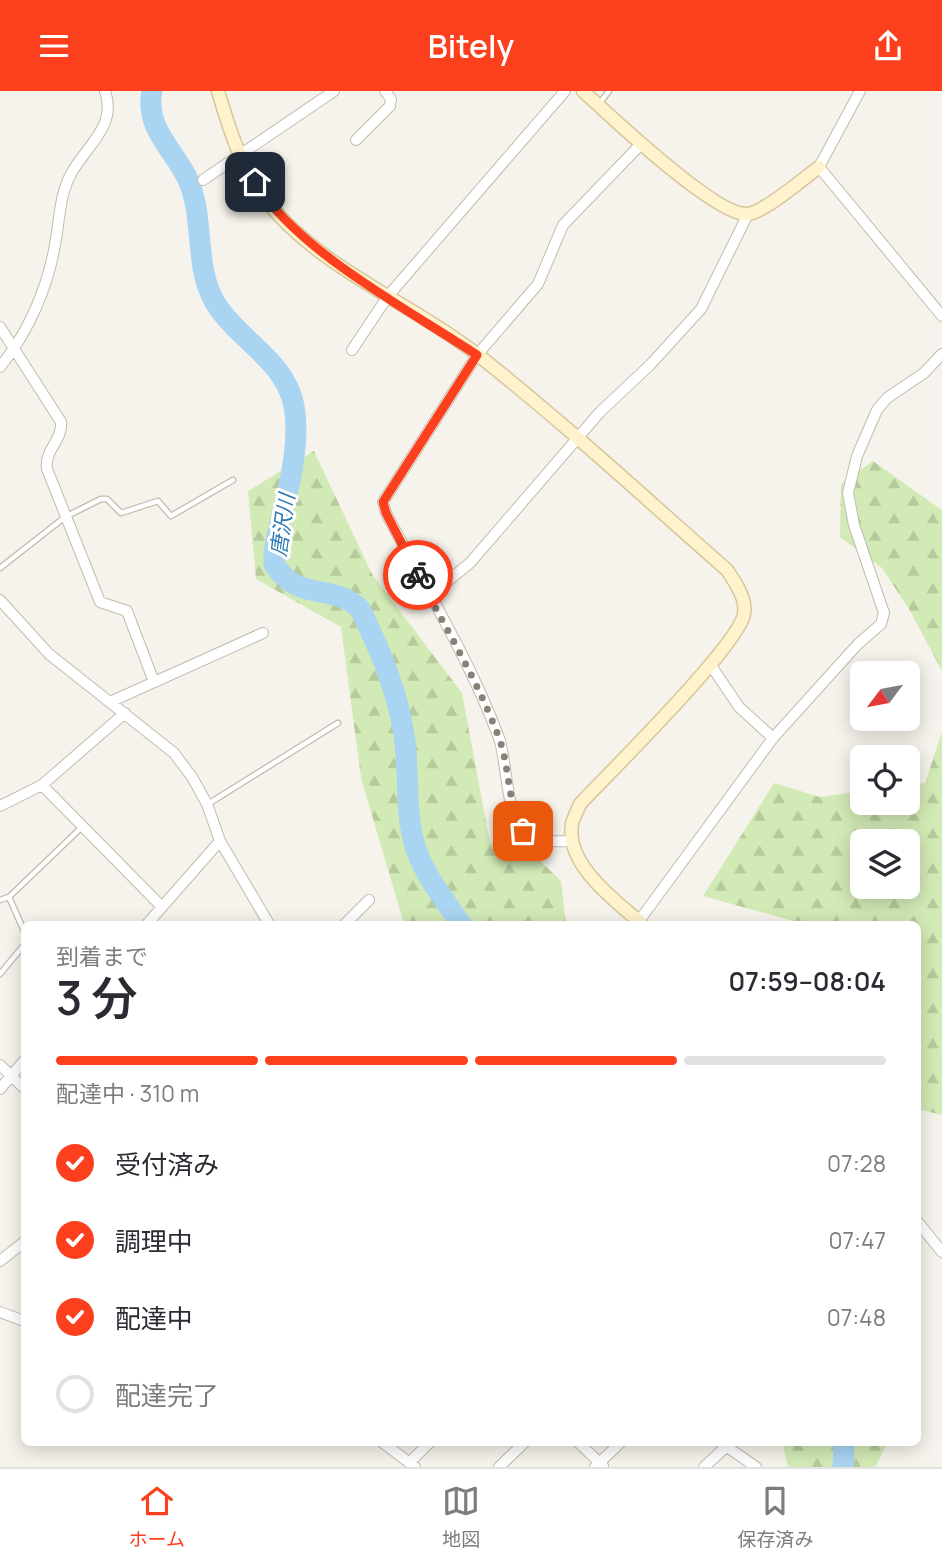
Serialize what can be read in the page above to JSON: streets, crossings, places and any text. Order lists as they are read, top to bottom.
{
  "water": ["唐沢川"],
  "north": "bottom left",
  "page": {
    "header": "Bitely",
    "heading": ["3 分", "到着まで", "07:59–08:04"],
    "bar": "配達中 · 310 m",
    "list": [
      ["受付済み", "07:28"],
      ["調理中", "07:47"],
      ["配達中", "07:48"],
      "配達完了"
    ],
    "tabs": ["ホーム", "地図", "保存済み"]
  }
}
